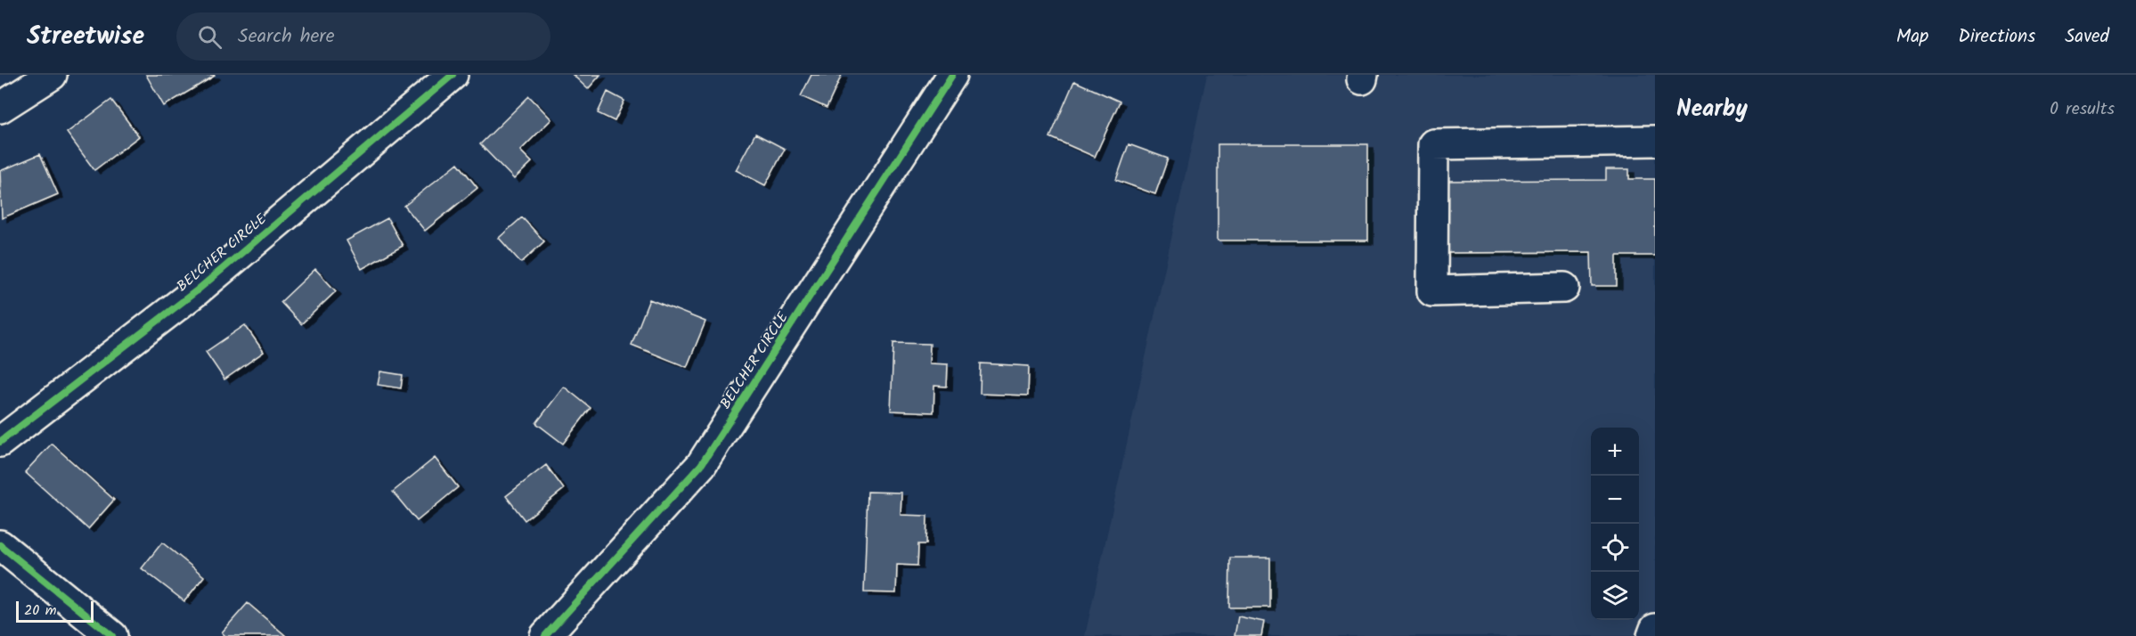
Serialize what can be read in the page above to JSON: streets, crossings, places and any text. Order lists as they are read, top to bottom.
{
  "streets": {
    "street": ["BELCHER CIRCLE"]
  },
  "scale_bar": "20 m",
  "page": {
    "header": "Streetwise",
    "search": "Search here",
    "nav": ["Map", "Directions", "Saved"],
    "heading": ["Nearby", "0 results"],
    "map_buttons": ["+", "−"],
    "scale": "20 m"
  }
}
